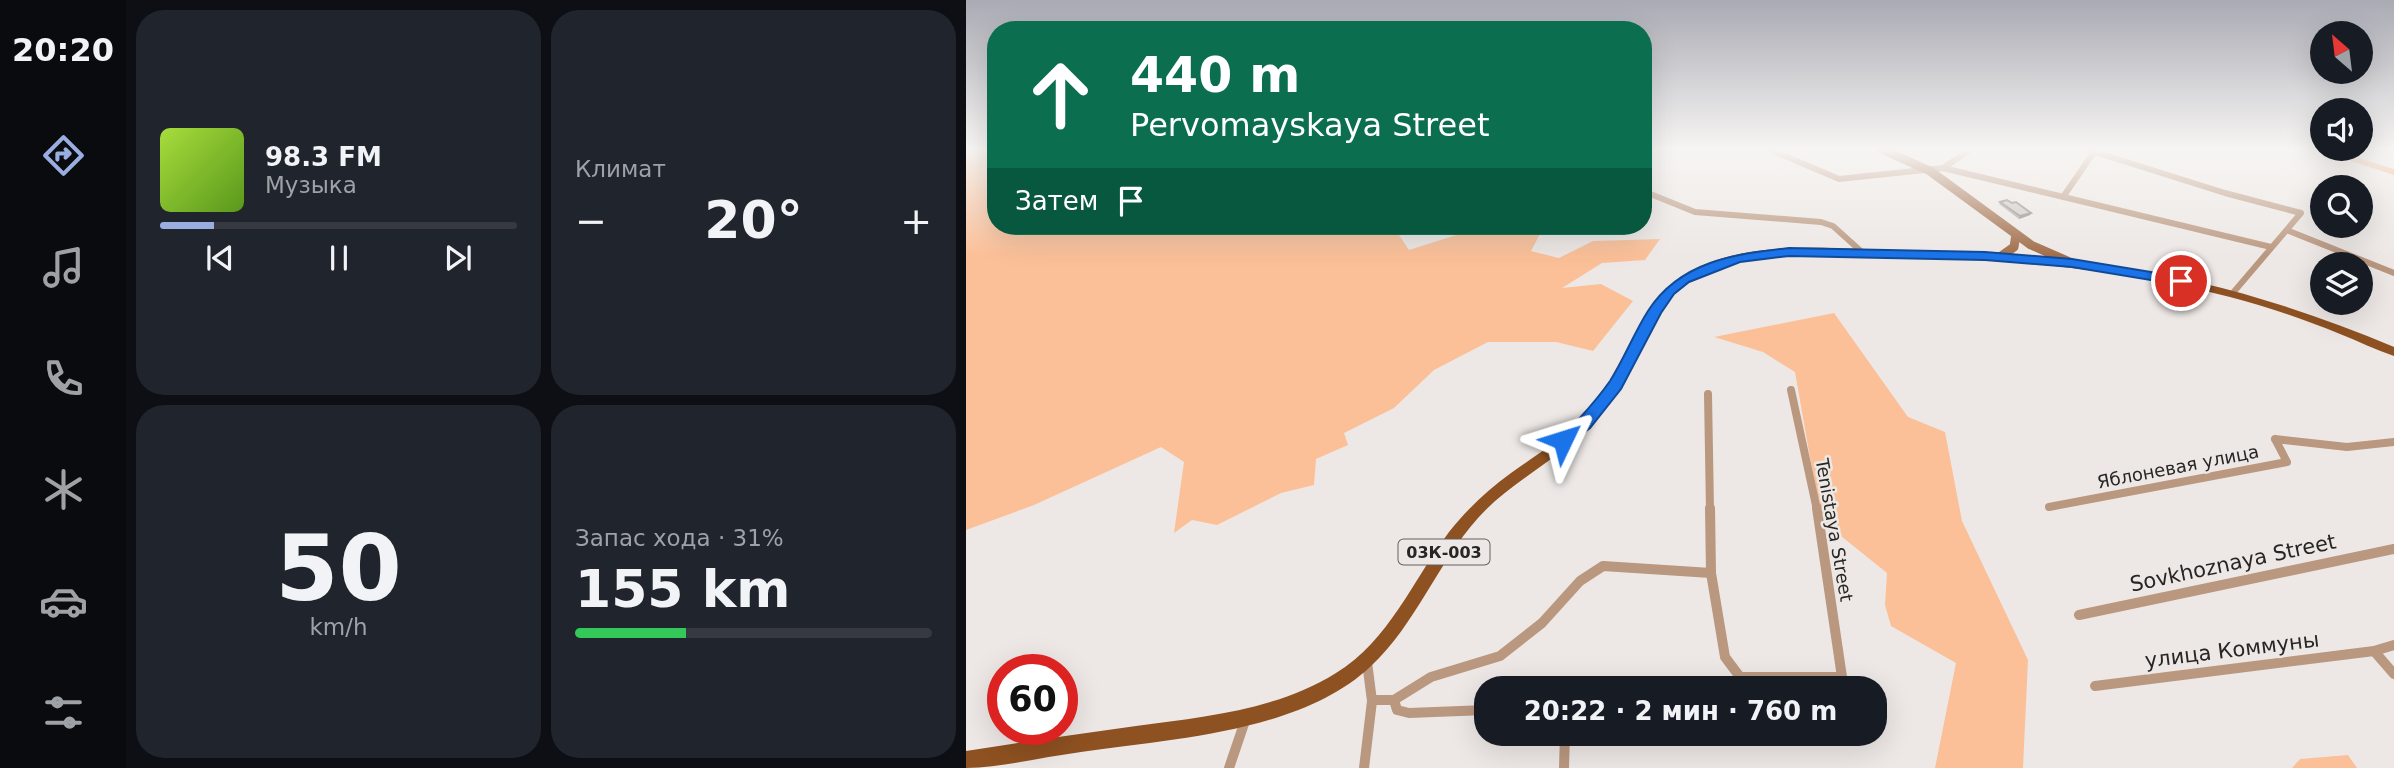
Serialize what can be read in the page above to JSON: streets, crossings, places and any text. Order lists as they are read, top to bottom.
{
  "streets": {
    "main road": ["03К-003"],
    "street": [
      "Яблоневая улица",
      "Tenistaya Street",
      "Sovkhoznaya Street",
      "улица Коммуны"
    ]
  },
  "north": "top left",
  "page": {
    "tabs": "20:20",
    "tile": [
      "Климат",
      ["50", "km/h"],
      ["Запас хода · 31%", "155 km"]
    ],
    "turn": ["440 m", "Pervomayskaya Street"],
    "song": ["98.3 FM", "Музыка"],
    "then": "Затем",
    "heat": ["−", "20°", "+"],
    "limit": "60",
    "trip": "20:22 · 2 мин · 760 m"
  }
}
